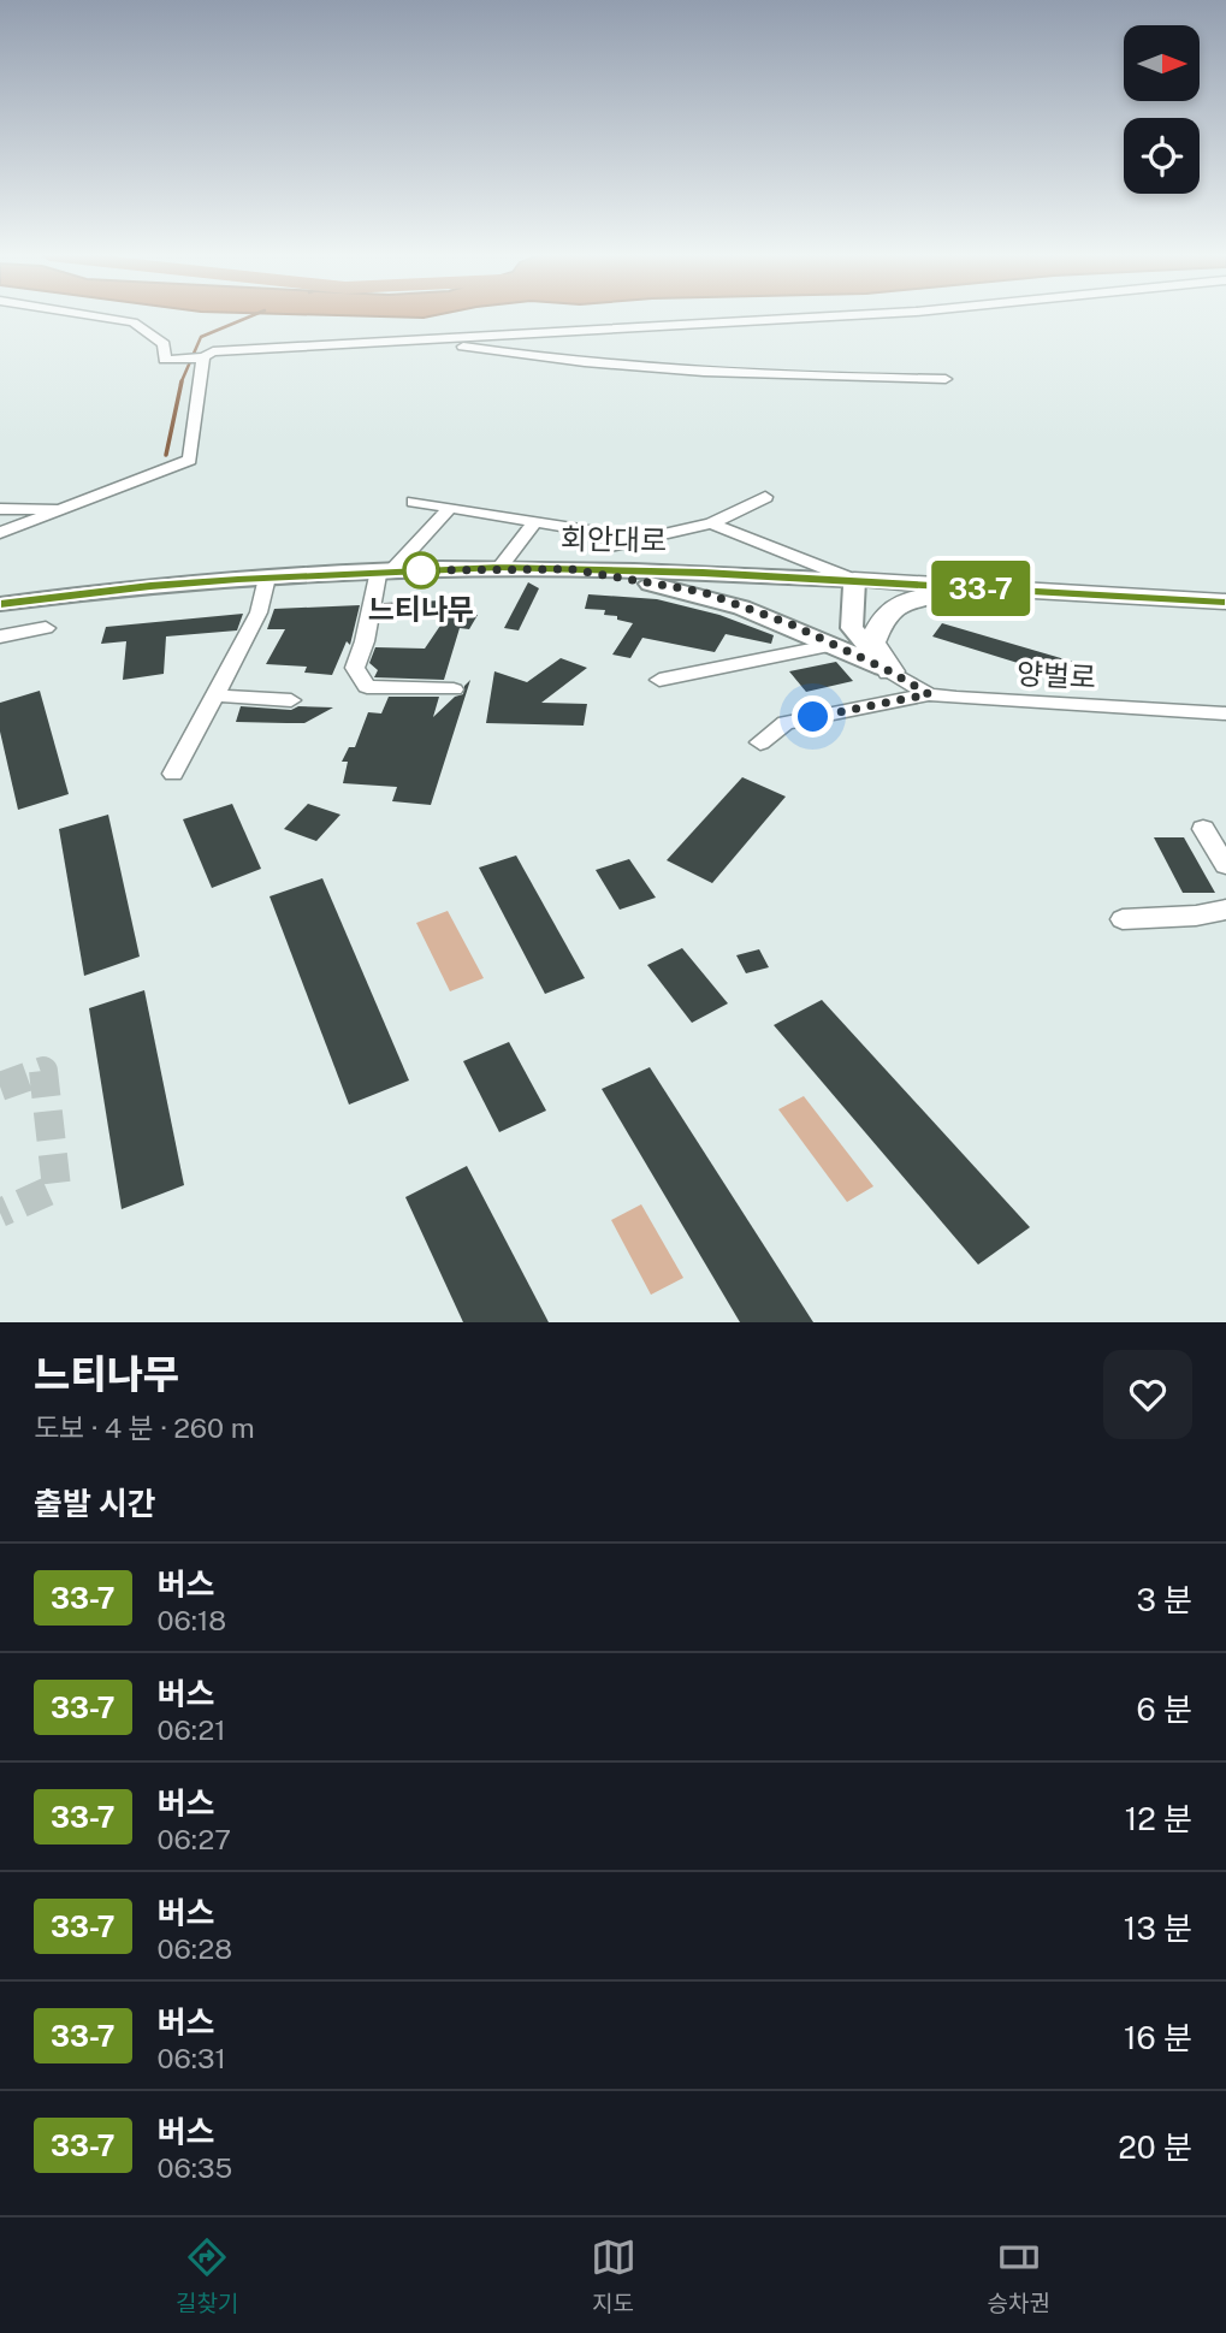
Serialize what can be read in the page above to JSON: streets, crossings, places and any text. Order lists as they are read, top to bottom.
{
  "streets": {
    "highway": ["회안대로"],
    "street": ["양벌로"]
  },
  "places": ["느티나무"],
  "lines": ["bus line 33-7"],
  "north": "right",
  "page": {
    "on_map": "33-7",
    "heading": [
      ["느티나무", "도보 · 4 분 · 260 m"],
      "출발 시간"
    ],
    "list": [
      {
        "mark": "33-7",
        "name": "버스",
        "note": "06:18",
        "value": "3 분"
      },
      {
        "mark": "33-7",
        "name": "버스",
        "note": "06:21",
        "value": "6 분"
      },
      {
        "mark": "33-7",
        "name": "버스",
        "note": "06:27",
        "value": "12 분"
      },
      {
        "mark": "33-7",
        "name": "버스",
        "note": "06:28",
        "value": "13 분"
      },
      {
        "mark": "33-7",
        "name": "버스",
        "note": "06:31",
        "value": "16 분"
      },
      {
        "mark": "33-7",
        "name": "버스",
        "note": "06:35",
        "value": "20 분"
      }
    ],
    "tabs": ["길찾기", "지도", "승차권"]
  }
}
